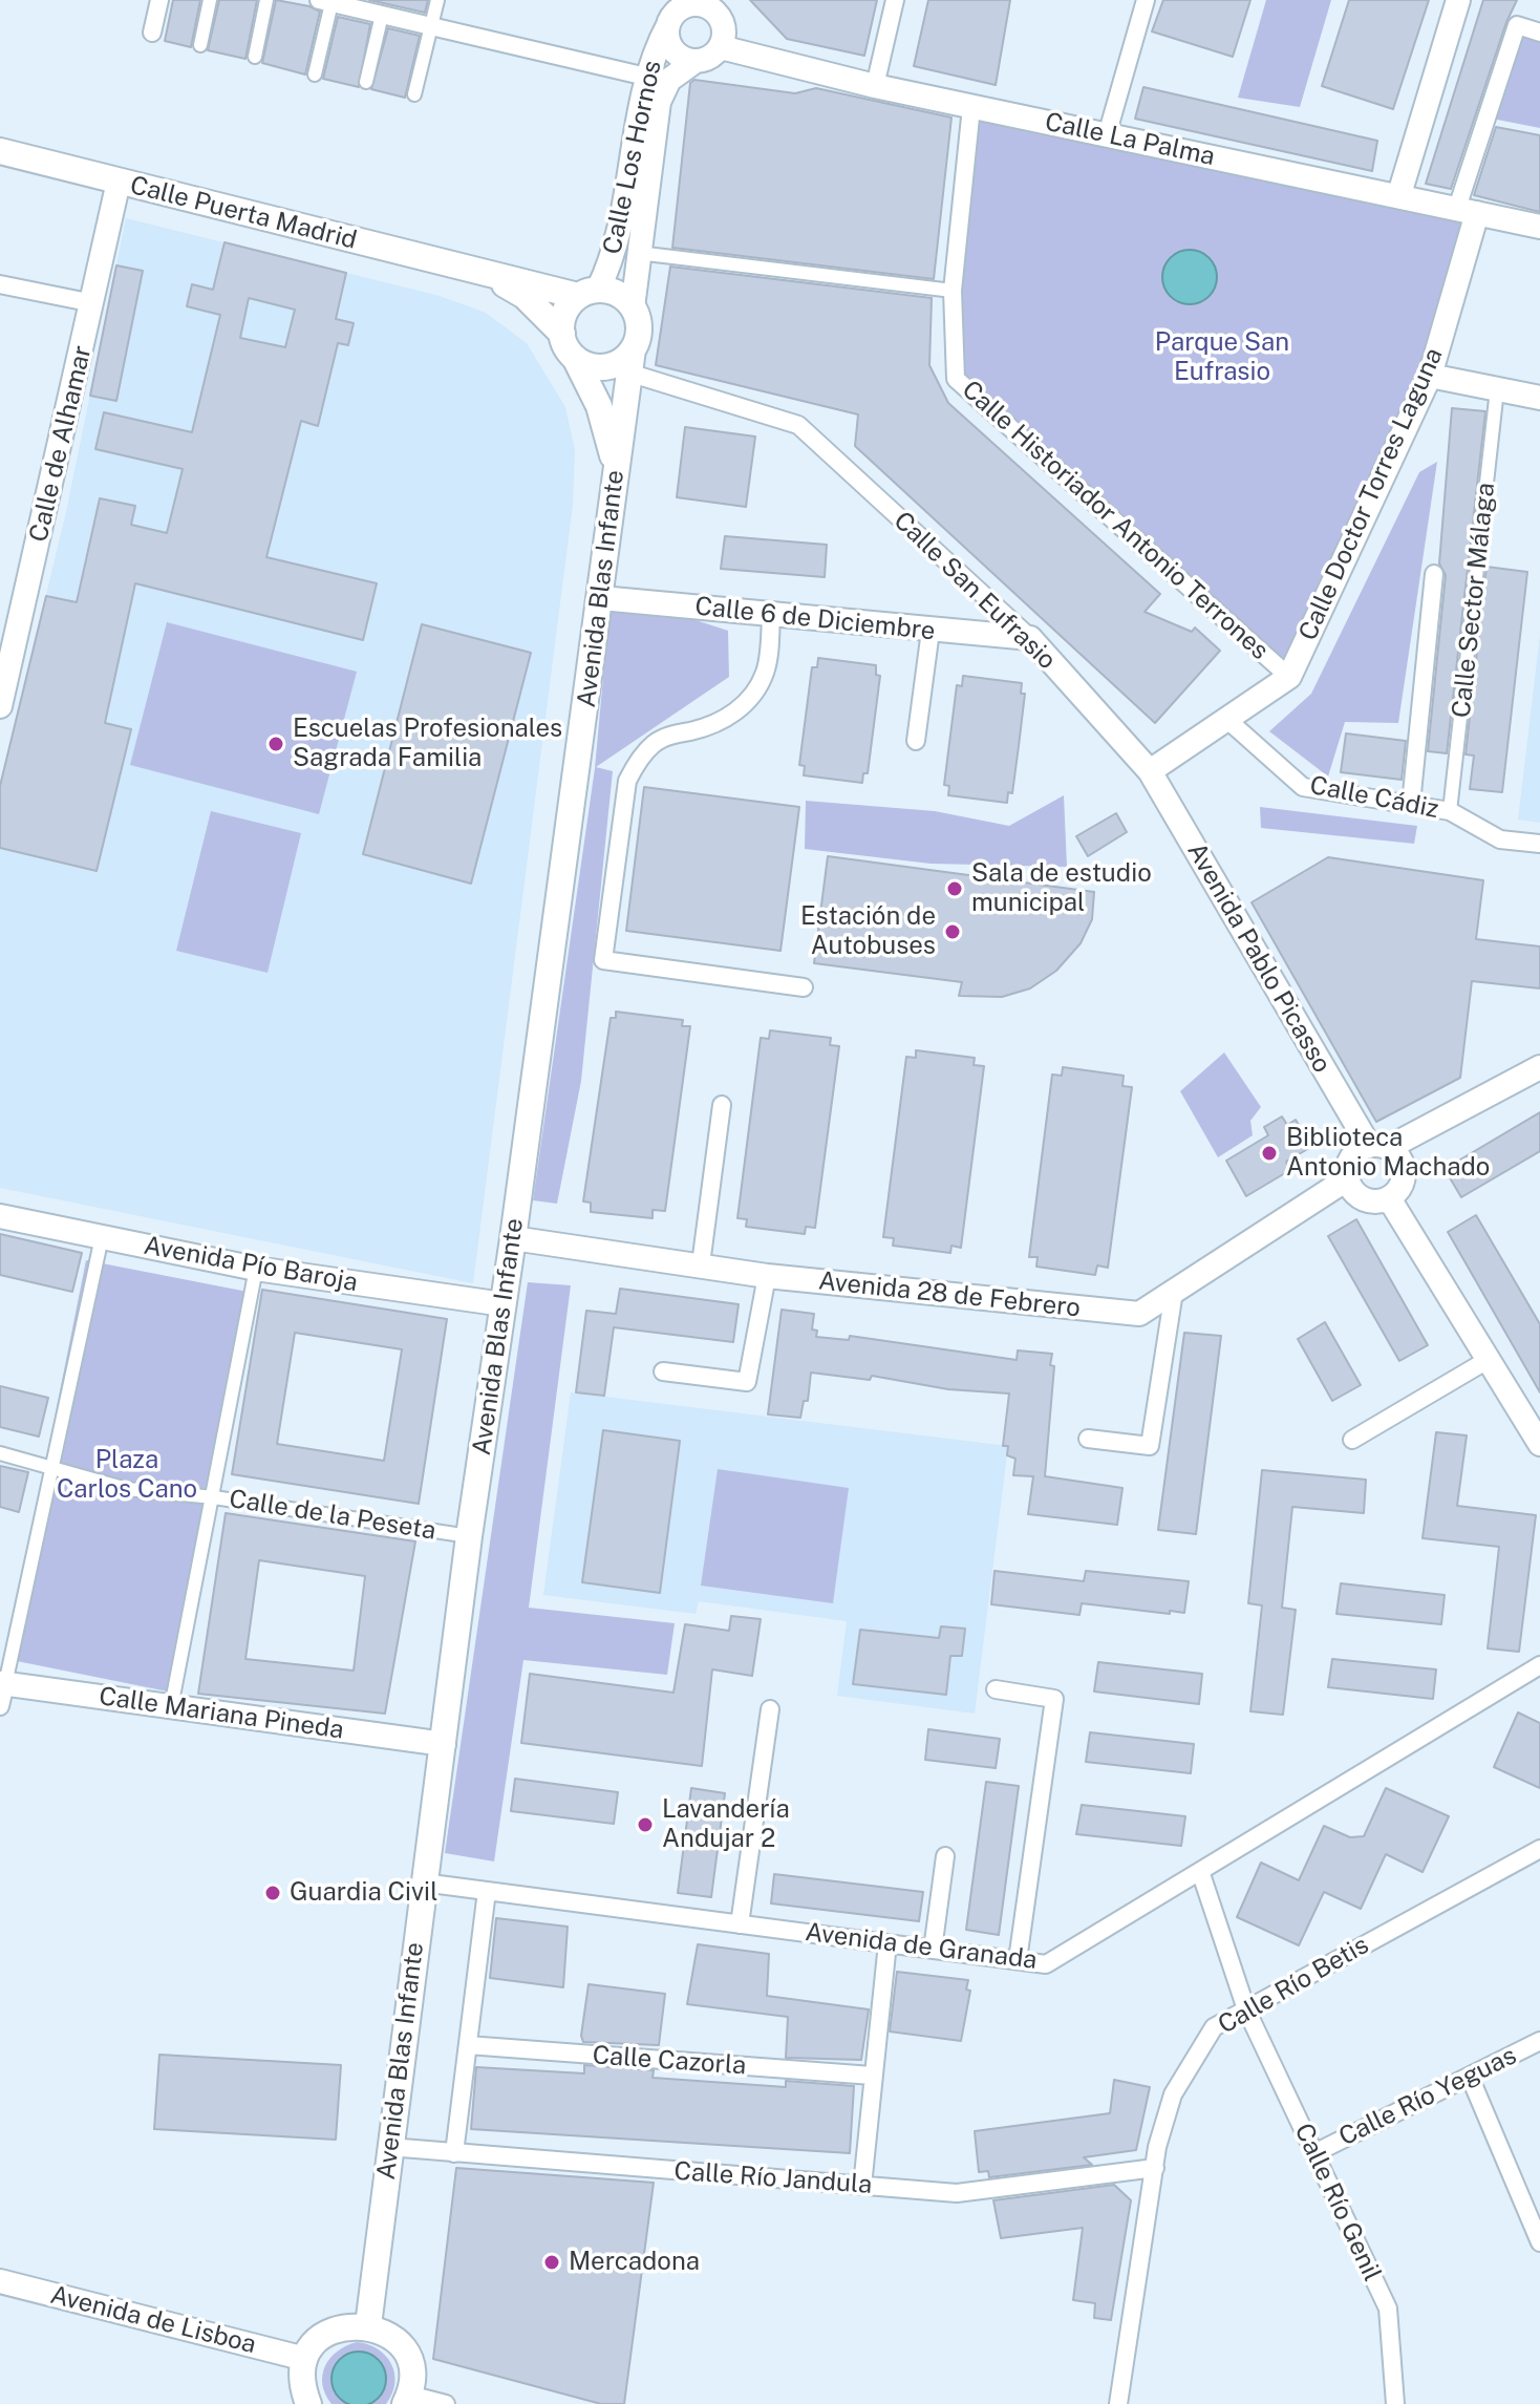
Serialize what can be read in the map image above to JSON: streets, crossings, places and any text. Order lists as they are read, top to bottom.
{
  "streets": {
    "main road": ["Calle Puerta Madrid", "Avenida Blas Infante"],
    "street": [
      "Calle La Palma",
      "Calle Los Hornos",
      "Calle de Alhamar",
      "Calle Doctor Torres Laguna",
      "Calle Historiador Antonio Terrones",
      "Calle San Eufrasio",
      "Calle Sector Málaga",
      "Calle 6 de Diciembre",
      "Calle Cádiz",
      "Avenida Pablo Picasso",
      "Avenida Pío Baroja",
      "Avenida 28 de Febrero",
      "Calle de la Peseta",
      "Calle Mariana Pineda",
      "Avenida de Granada",
      "Calle Río Betis",
      "Calle Cazorla",
      "Calle Río Yeguas",
      "Calle Río Jandula",
      "Calle Río Genil",
      "Avenida de Lisboa"
    ]
  },
  "crossings": [
    ["Calle La Palma", "Calle Los Hornos"],
    ["Calle La Palma", "Calle Doctor Torres Laguna"],
    ["Calle La Palma", "Calle Historiador Antonio Terrones"],
    ["Calle Los Hornos", "Calle Puerta Madrid"],
    ["Calle Los Hornos", "Avenida Blas Infante"],
    ["Calle Los Hornos", "Calle San Eufrasio"],
    ["Calle Puerta Madrid", "Calle de Alhamar"],
    ["Calle Puerta Madrid", "Avenida Blas Infante"],
    ["Calle Puerta Madrid", "Calle San Eufrasio"],
    ["Calle Doctor Torres Laguna", "Calle Historiador Antonio Terrones"],
    ["Avenida Blas Infante", "Calle San Eufrasio"],
    ["Avenida Blas Infante", "Calle 6 de Diciembre"],
    ["Avenida Blas Infante", "Avenida Pío Baroja"],
    ["Avenida Blas Infante", "Avenida 28 de Febrero"],
    ["Avenida Blas Infante", "Calle de la Peseta"],
    ["Avenida Blas Infante", "Calle Mariana Pineda"],
    ["Avenida Blas Infante", "Avenida de Granada"],
    ["Avenida Blas Infante", "Calle Río Jandula"],
    ["Calle San Eufrasio", "Calle 6 de Diciembre"],
    ["Calle San Eufrasio", "Avenida Pablo Picasso"],
    ["Calle Sector Málaga", "Calle Cádiz"],
    ["Avenida Pablo Picasso", "Avenida 28 de Febrero"],
    ["Avenida de Granada", "Calle Río Genil"],
    ["Calle Río Betis", "Calle Río Jandula"],
    ["Calle Río Betis", "Calle Río Genil"],
    ["Calle Río Yeguas", "Calle Río Genil"]
  ],
  "parks": ["Parque San Eufrasio", "Plaza Carlos Cano"],
  "places": [
    "Escuelas Profesionales Sagrada Familia",
    "Sala de estudio municipal",
    "Estación de Autobuses",
    "Biblioteca Antonio Machado",
    "Lavandería Andujar 2",
    "Guardia Civil",
    "Mercadona"
  ]
}
